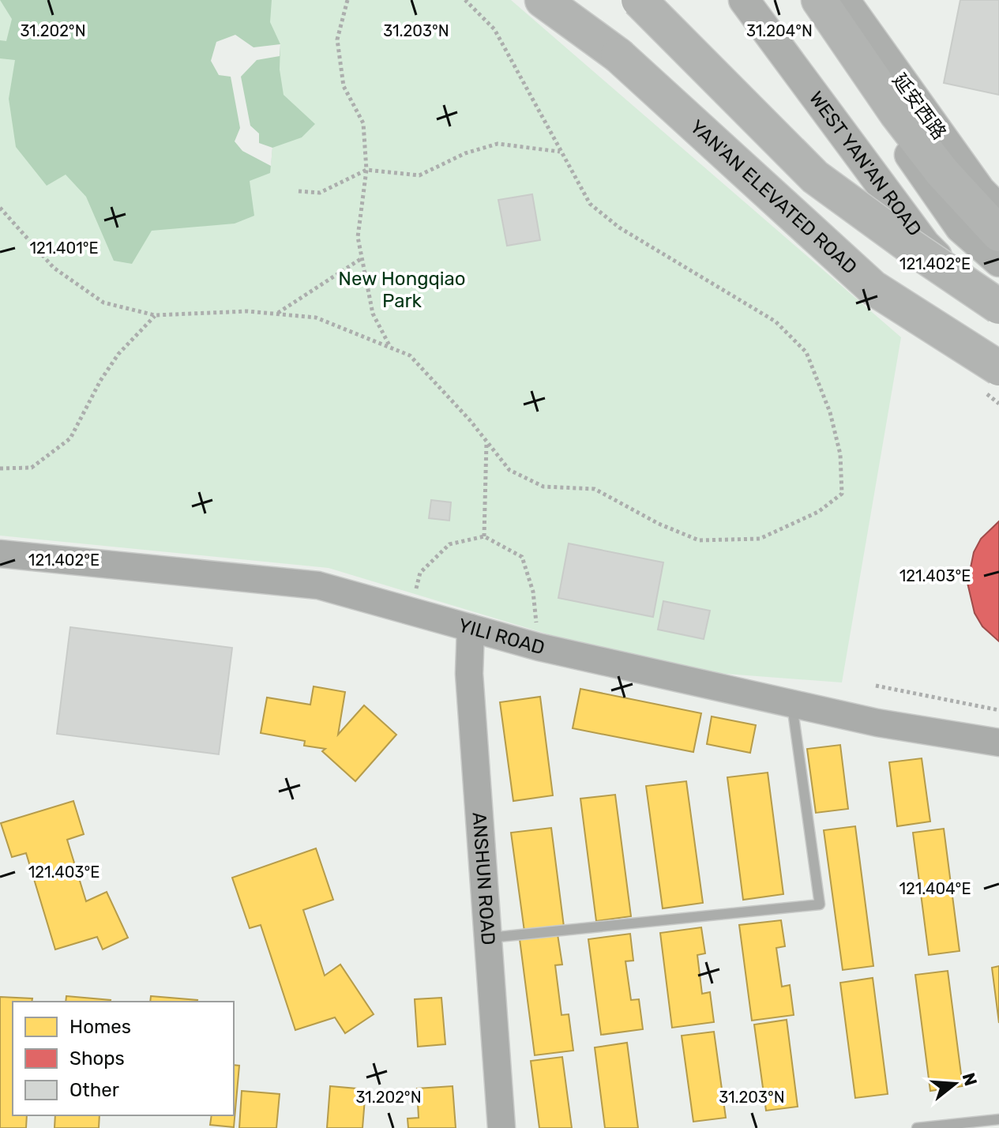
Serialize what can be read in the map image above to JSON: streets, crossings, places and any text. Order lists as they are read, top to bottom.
{
  "streets": {
    "highway": ["YAN'AN ELEVATED ROAD"],
    "main road": ["延安西路", "WEST YAN'AN ROAD"],
    "street": ["YILI ROAD", "ANSHUN ROAD"]
  },
  "crossings": [
    ["YILI ROAD", "ANSHUN ROAD"]
  ],
  "parks": ["New Hongqiao Park"],
  "legend": ["Homes", "Shops", "Other"],
  "north": "right",
  "coordinates": [
    "31.202°N",
    "31.203°N",
    "31.204°N",
    "121.401°E",
    "121.402°E",
    "121.403°E",
    "121.404°E"
  ]
}
